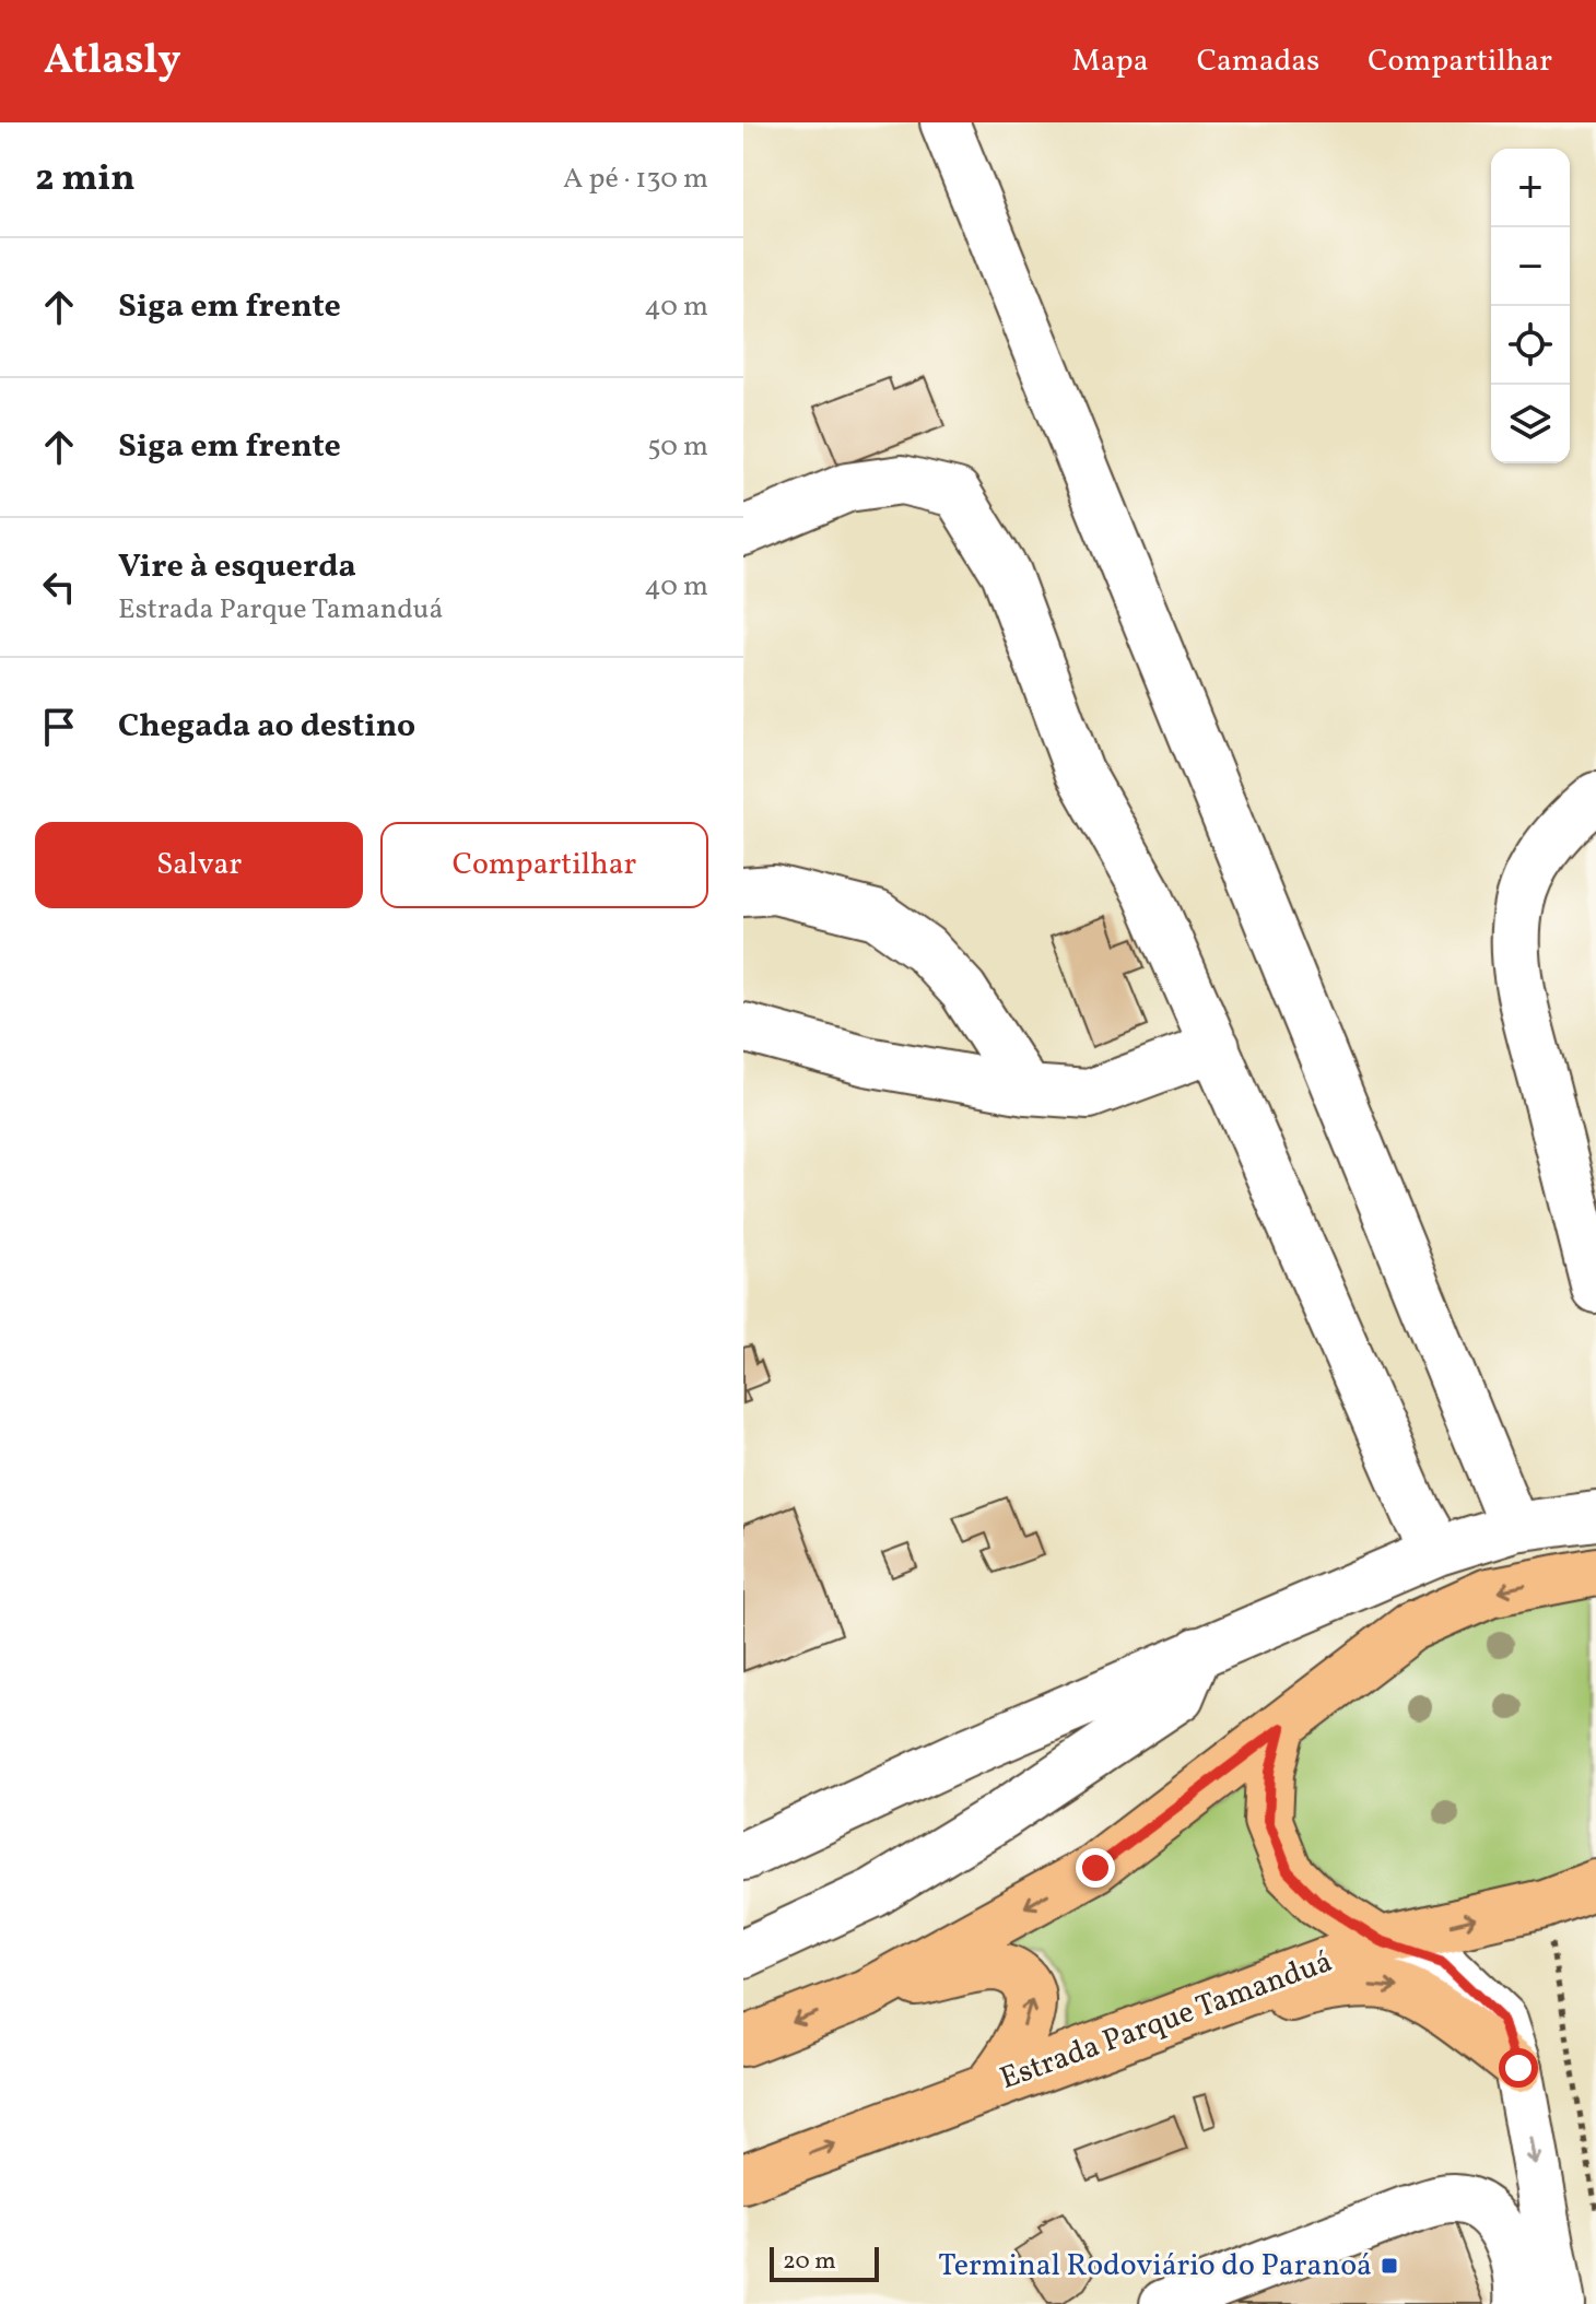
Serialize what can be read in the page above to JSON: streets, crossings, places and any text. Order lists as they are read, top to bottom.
{
  "streets": {
    "main road": ["Estrada Parque Tamanduá"]
  },
  "places": {
    "transit": ["Terminal Rodoviário do Paranoá"]
  },
  "scale_bar": "20 m",
  "page": {
    "header": "Atlasly",
    "nav": ["Mapa", "Camadas", "Compartilhar"],
    "heading": ["2 min", "A pé · 130 m"],
    "map_buttons": ["+", "−"],
    "list": [
      ["Siga em frente", "40 m"],
      ["Siga em frente", "50 m"],
      ["Vire à esquerda", "Estrada Parque Tamanduá", "40 m"],
      "Chegada ao destino"
    ],
    "buttons": ["Salvar", "Compartilhar"],
    "scale": "20 m"
  }
}
